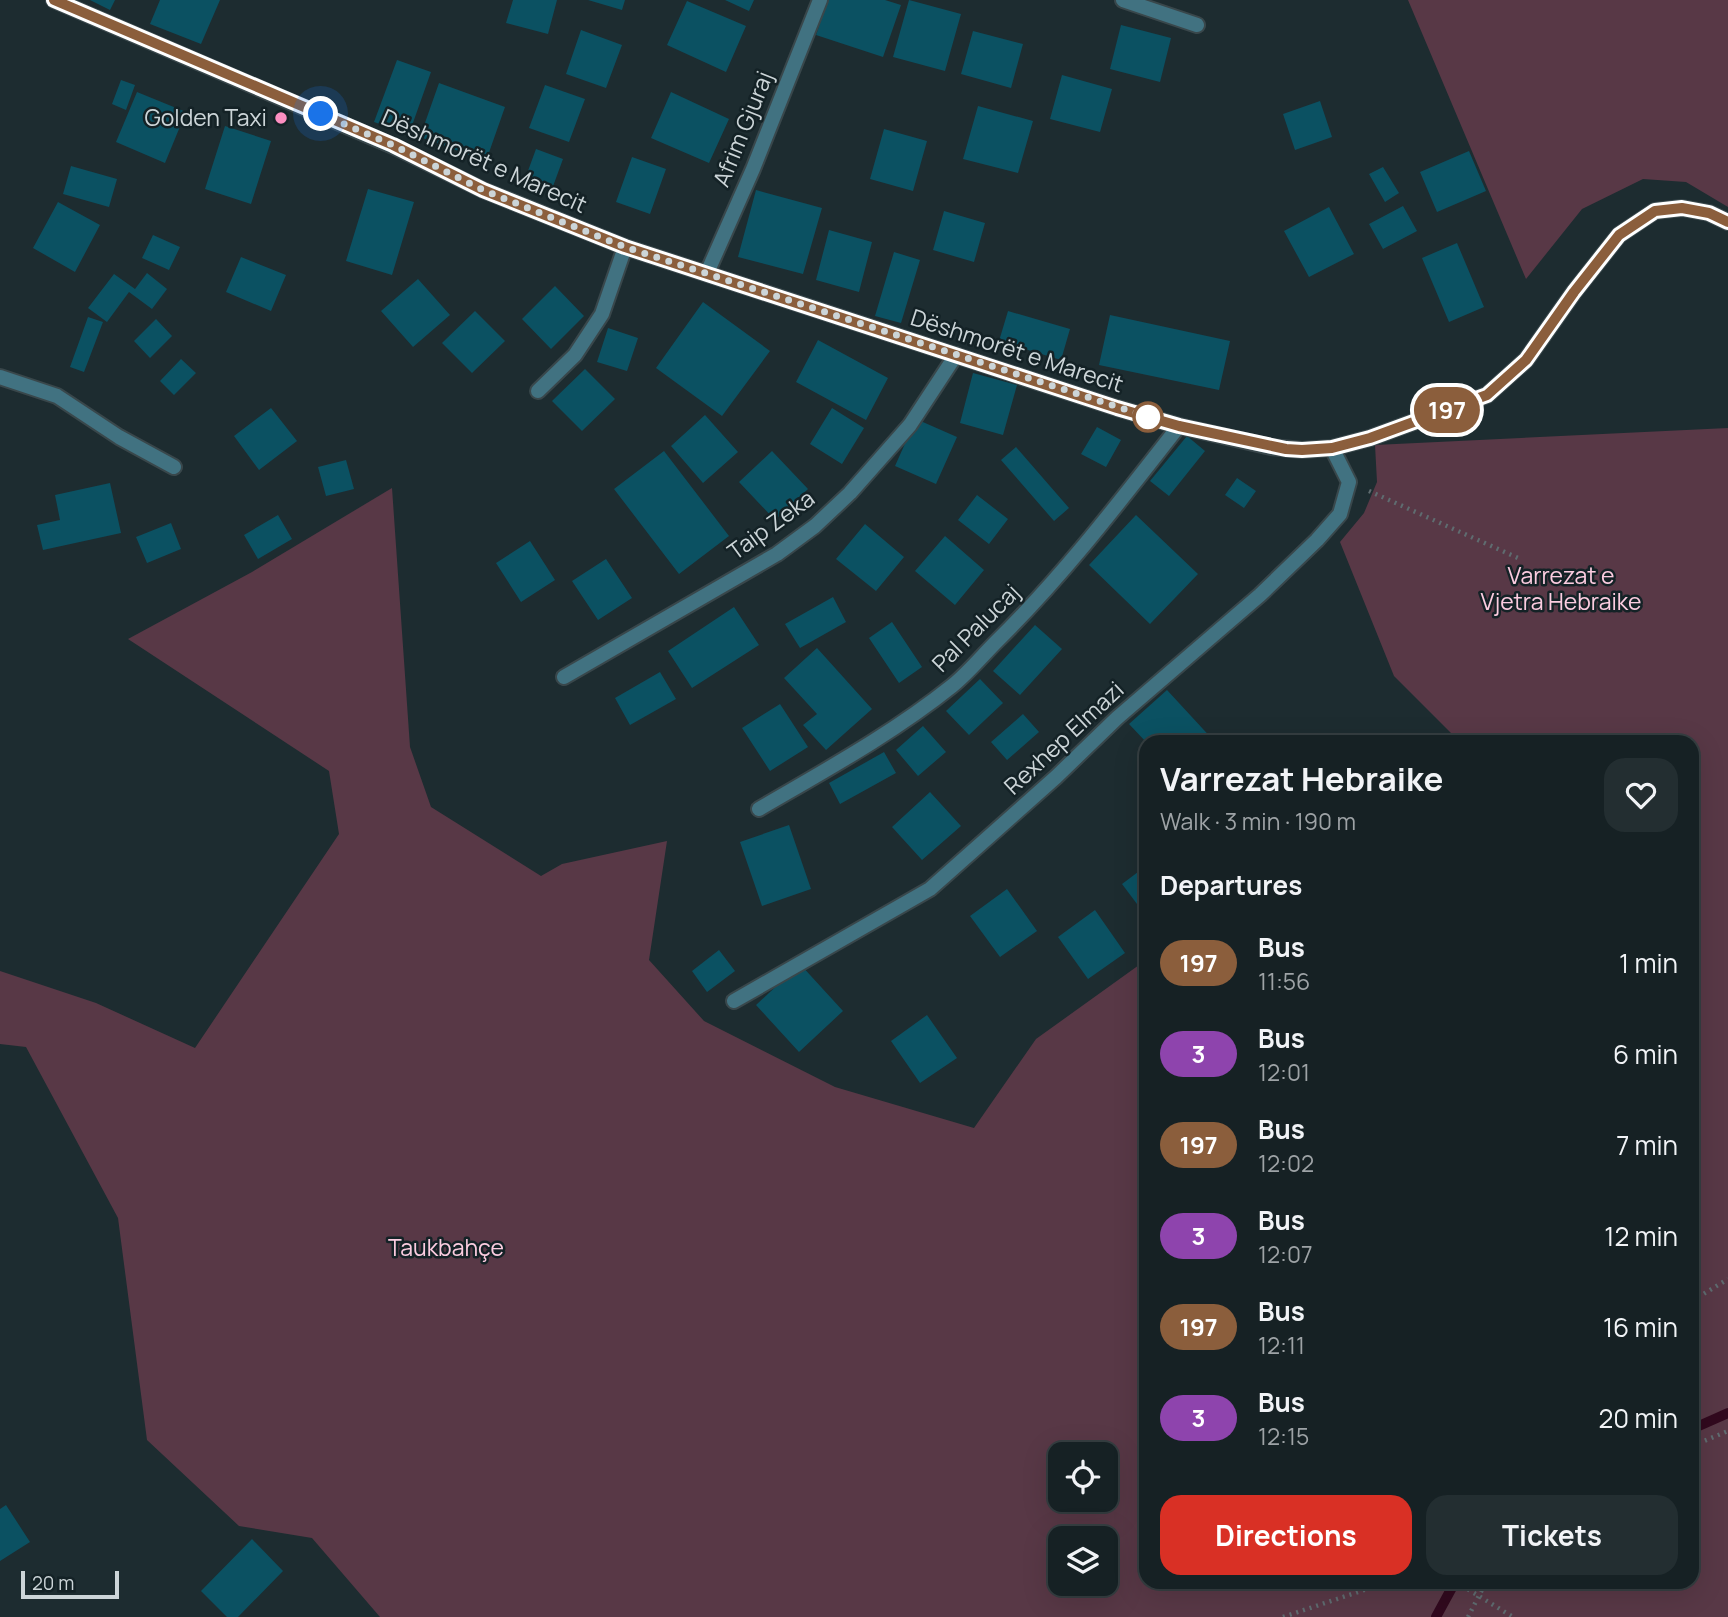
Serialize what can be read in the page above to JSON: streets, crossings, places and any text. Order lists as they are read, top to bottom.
{
  "streets": {
    "street": [
      "Afrim Gjuraj",
      "Dëshmorët e Marecit",
      "Taip Zeka",
      "Pal Palucaj",
      "Rexhep Elmazi"
    ]
  },
  "crossings": [
    ["Afrim Gjuraj", "Dëshmorët e Marecit"],
    ["Dëshmorët e Marecit", "Taip Zeka"],
    ["Dëshmorët e Marecit", "Pal Palucaj"]
  ],
  "parks": ["Varrezat e Vjetra Hebraike", "Taukbahçe"],
  "places": ["Golden Taxi"],
  "lines": ["bus line 197"],
  "scale_bar": "20 m",
  "page": {
    "on_map": "197",
    "heading": [
      ["Varrezat Hebraike", "Walk · 3 min · 190 m"],
      "Departures"
    ],
    "list": [
      {
        "mark": "197",
        "name": "Bus",
        "note": "11:56",
        "value": "1 min"
      },
      {
        "mark": "3",
        "name": "Bus",
        "note": "12:01",
        "value": "6 min"
      },
      {
        "mark": "197",
        "name": "Bus",
        "note": "12:02",
        "value": "7 min"
      },
      {
        "mark": "3",
        "name": "Bus",
        "note": "12:07",
        "value": "12 min"
      },
      {
        "mark": "197",
        "name": "Bus",
        "note": "12:11",
        "value": "16 min"
      },
      {
        "mark": "3",
        "name": "Bus",
        "note": "12:15",
        "value": "20 min"
      }
    ],
    "buttons": ["Directions", "Tickets"],
    "scale": "20 m"
  }
}
